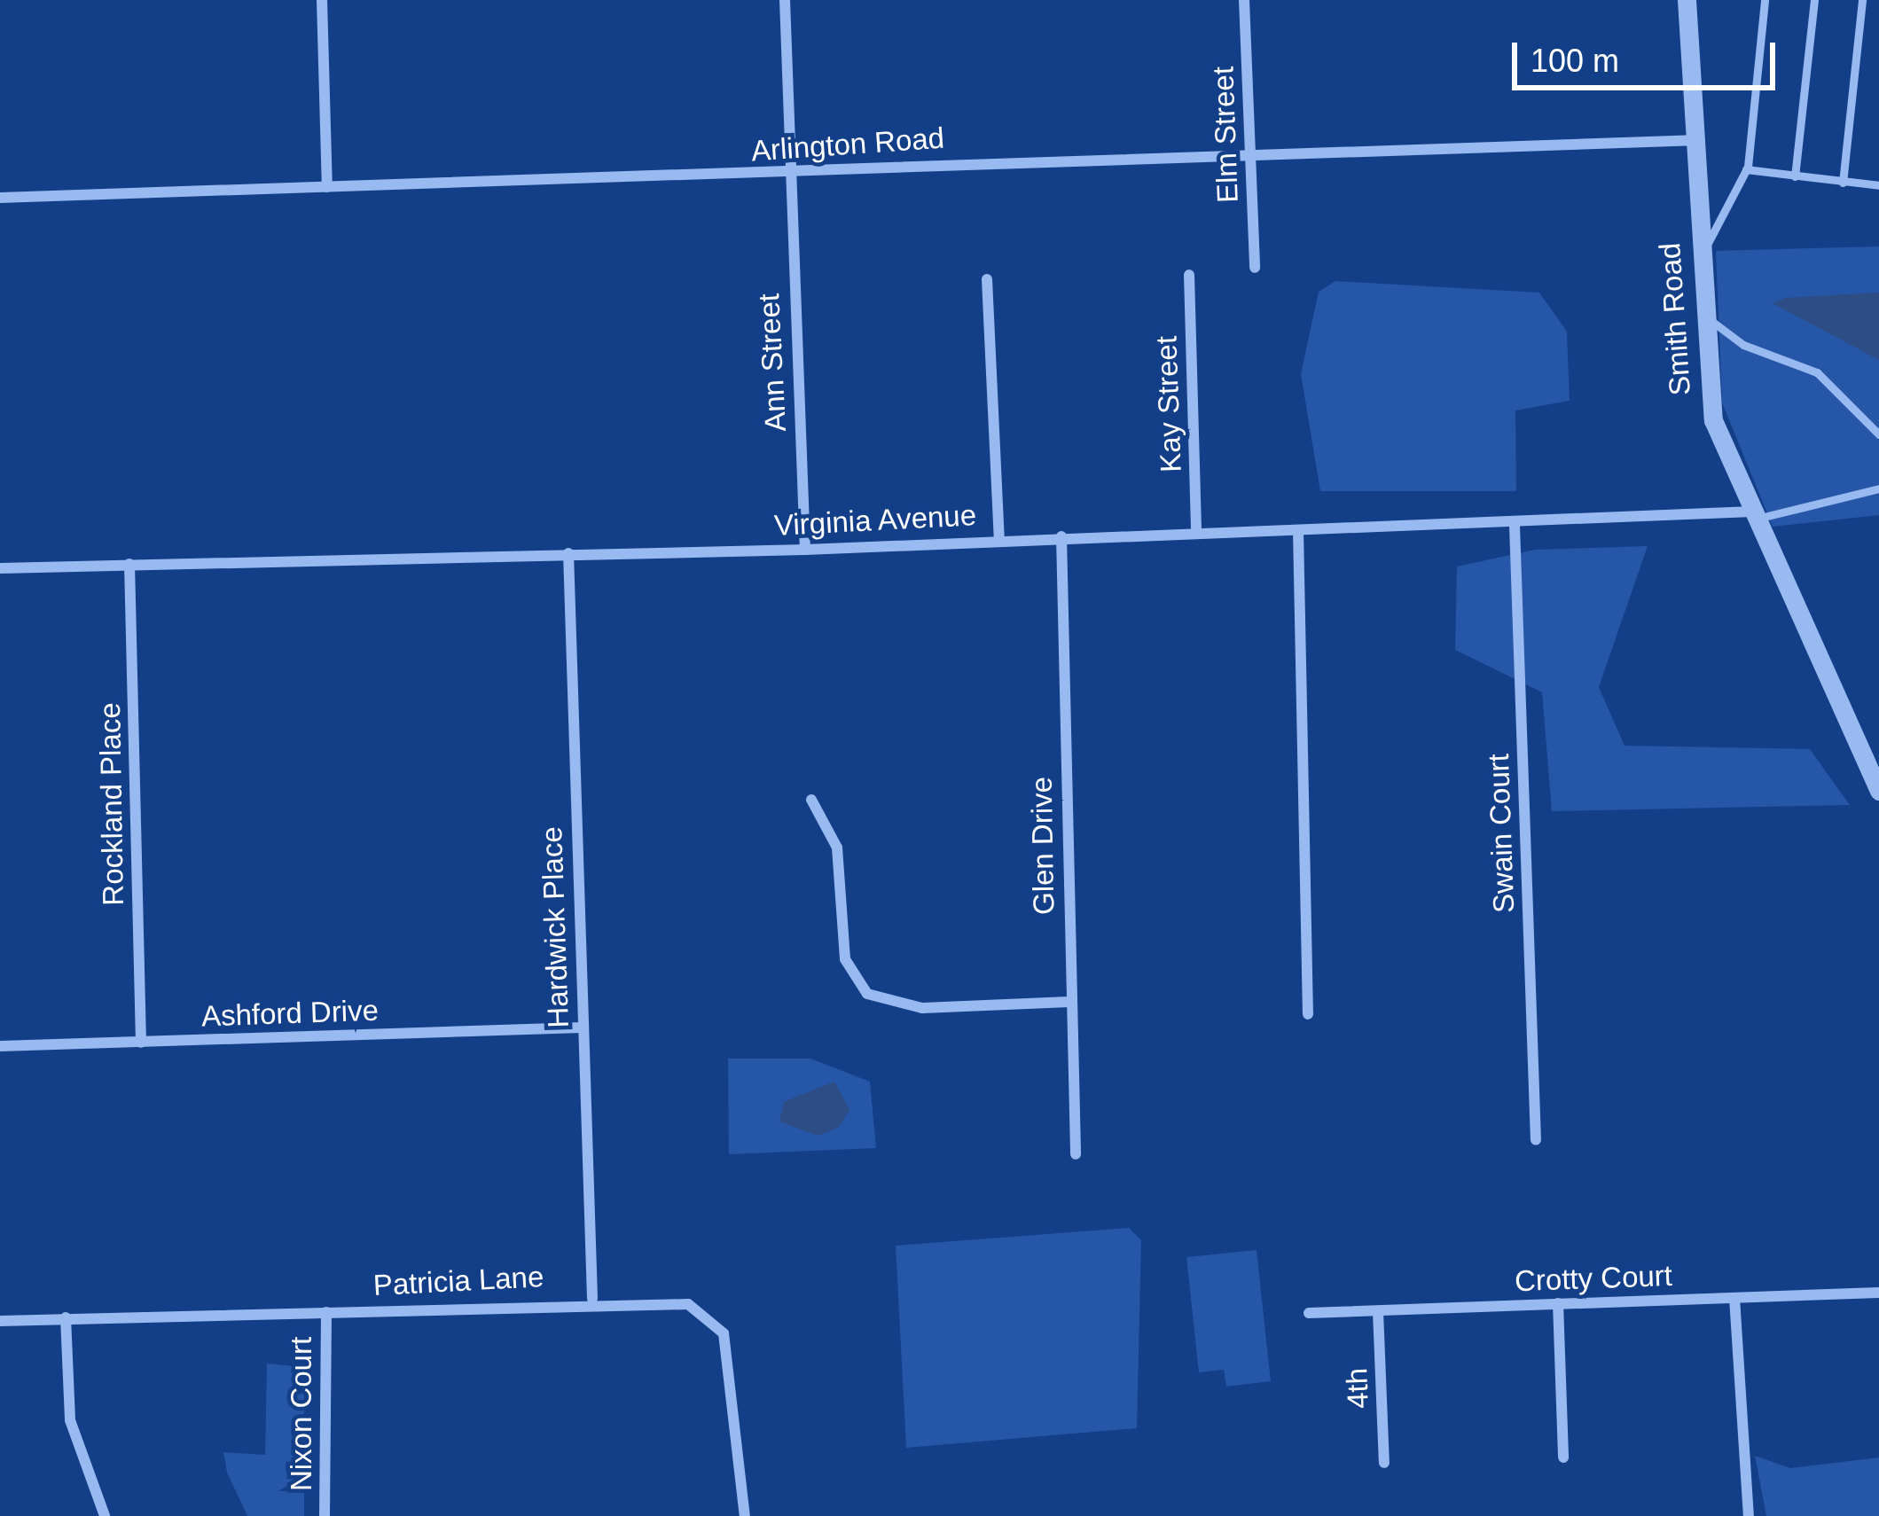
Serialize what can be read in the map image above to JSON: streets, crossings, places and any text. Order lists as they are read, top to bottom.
{
  "streets": {
    "street": [
      "Elm Street",
      "Arlington Road",
      "Smith Road",
      "Ann Street",
      "Kay Street",
      "Virginia Avenue",
      "Rockland Place",
      "Swain Court",
      "Glen Drive",
      "Hardwick Place",
      "Ashford Drive",
      "Crotty Court",
      "Patricia Lane",
      "4th",
      "Nixon Court"
    ]
  },
  "crossings": [
    ["Elm Street", "Arlington Road"],
    ["Arlington Road", "Smith Road"],
    ["Arlington Road", "Ann Street"],
    ["Smith Road", "Virginia Avenue"],
    ["Ann Street", "Virginia Avenue"],
    ["Kay Street", "Virginia Avenue"],
    ["Virginia Avenue", "Rockland Place"],
    ["Virginia Avenue", "Swain Court"],
    ["Virginia Avenue", "Glen Drive"],
    ["Virginia Avenue", "Hardwick Place"],
    ["Rockland Place", "Ashford Drive"],
    ["Hardwick Place", "Ashford Drive"],
    ["Hardwick Place", "Patricia Lane"],
    ["Crotty Court", "4th"],
    ["Patricia Lane", "Nixon Court"]
  ],
  "scale_bar": "100 m"
}
